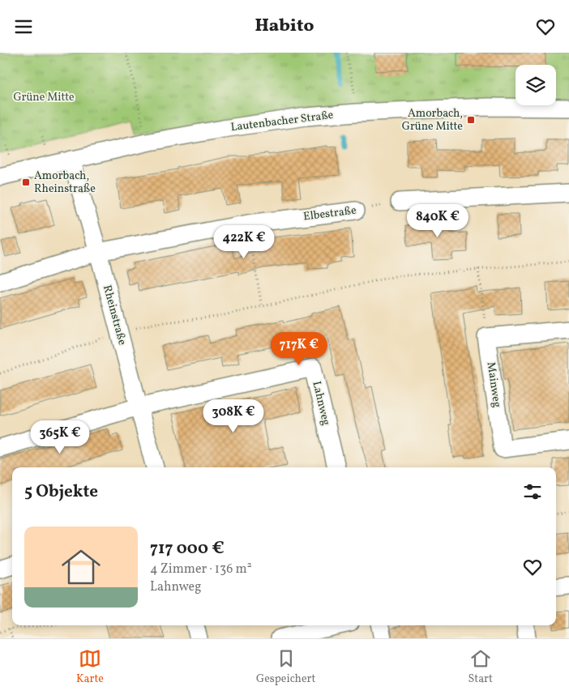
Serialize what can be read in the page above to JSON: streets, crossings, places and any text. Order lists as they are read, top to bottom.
{
  "streets": {
    "street": [
      "Lautenbacher Straße",
      "Elbestraße",
      "Rheinstraße",
      "Mainweg",
      "Lahnweg"
    ]
  },
  "crossings": [
    ["Lautenbacher Straße", "Rheinstraße"],
    ["Elbestraße", "Rheinstraße"],
    ["Rheinstraße", "Lahnweg"]
  ],
  "parks": ["Grüne Mitte"],
  "places": {
    "transit": ["Amorbach, Grüne Mitte", "Amorbach, Rheinstraße"]
  },
  "page": {
    "header": "Habito",
    "price": [
      "840K €",
      "422K €",
      "717K €",
      "308K €",
      "365K €"
    ],
    "heading": "5 Objekte",
    "list": [
      {
        "name": "717 000 €",
        "note": "4 Zimmer · 136 m² · Lahnweg"
      }
    ],
    "tabs": ["Karte", "Gespeichert", "Start"]
  }
}
